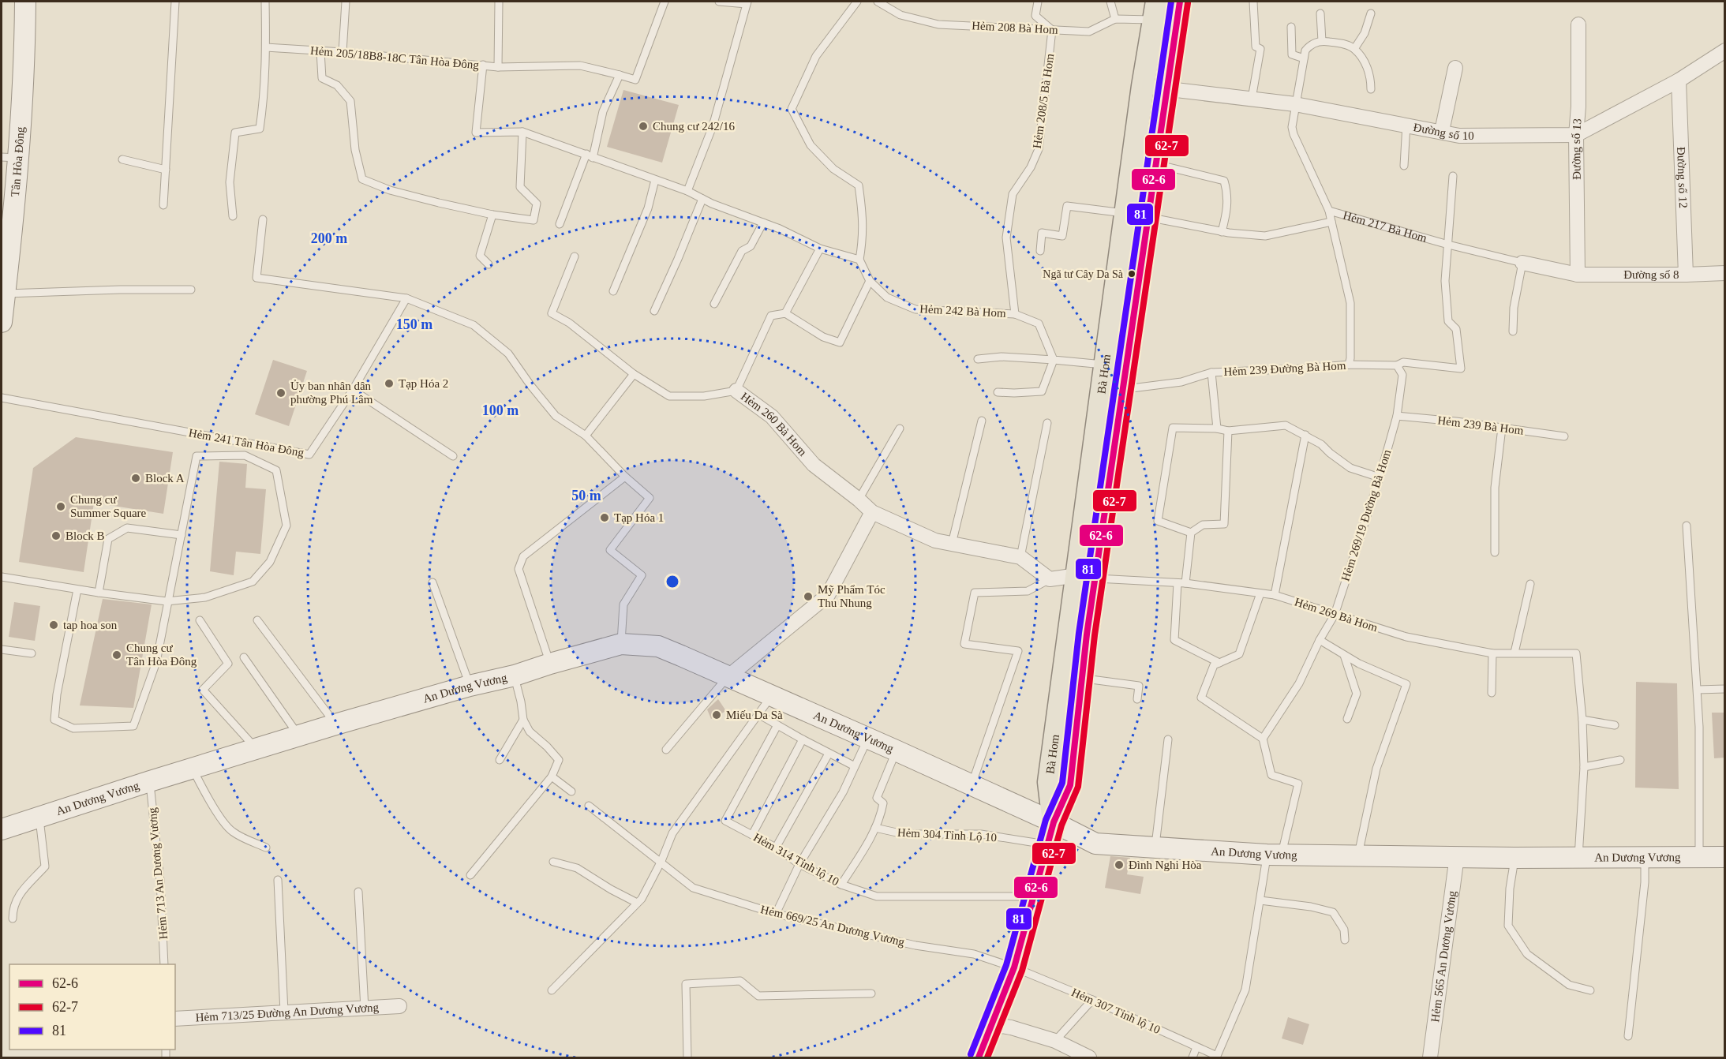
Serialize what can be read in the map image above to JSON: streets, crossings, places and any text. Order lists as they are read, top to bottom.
{
  "streets": {
    "main road": ["Tân Hòa Đông", "Bà Hom", "An Dương Vương"],
    "street": [
      "Đường số 10",
      "Đường số 13",
      "Đường số 12",
      "Hẻm 217 Bà Hom",
      "Đường số 8",
      "Hẻm 260 Bà Hom",
      "Hẻm 565 An Dương Vương",
      "Hẻm 713/25 Đường An Dương Vương"
    ],
    "lane": [
      "Hẻm 208 Bà Hom",
      "Hẻm 205/18B8-18C Tân Hòa Đông",
      "Hẻm 208/5 Bà Hom",
      "Hẻm 242 Bà Hom",
      "Hẻm 239 Đường Bà Hom",
      "Hẻm 239 Bà Hom",
      "Hẻm 241 Tân Hòa Đông",
      "Hẻm 269/19 Đường Bà Hom",
      "Hẻm 269 Bà Hom",
      "Hẻm 304 Tỉnh Lộ 10",
      "Hẻm 314 Tỉnh lộ 10",
      "Hẻm 713 An Dương Vương",
      "Hẻm 669/25 An Dương Vương",
      "Hẻm 307 Tỉnh lộ 10"
    ]
  },
  "crossings": [
    ["Hẻm 208 Bà Hom", "Hẻm 208/5 Bà Hom"],
    ["Hẻm 208 Bà Hom", "Bà Hom"],
    ["Hẻm 208/5 Bà Hom", "Hẻm 242 Bà Hom"],
    ["Đường số 10", "Đường số 13"],
    ["Đường số 10", "Đường số 12"],
    ["Đường số 10", "Bà Hom"],
    ["Đường số 13", "Hẻm 217 Bà Hom"],
    ["Đường số 13", "Đường số 8"],
    ["Đường số 12", "Đường số 8"],
    ["Hẻm 217 Bà Hom", "Đường số 8"],
    ["Hẻm 217 Bà Hom", "Hẻm 239 Đường Bà Hom"],
    ["Hẻm 217 Bà Hom", "Bà Hom"],
    ["Hẻm 239 Đường Bà Hom", "Bà Hom"],
    ["Bà Hom", "Hẻm 269 Bà Hom"],
    ["Bà Hom", "An Dương Vương"],
    ["Hẻm 239 Bà Hom", "Hẻm 269/19 Đường Bà Hom"],
    ["Hẻm 269/19 Đường Bà Hom", "Hẻm 269 Bà Hom"],
    ["An Dương Vương", "Hẻm 713 An Dương Vương"],
    ["An Dương Vương", "Hẻm 565 An Dương Vương"],
    ["Hẻm 669/25 An Dương Vương", "Hẻm 307 Tỉnh lộ 10"]
  ],
  "places": [
    "Chung cư 242/16",
    "Ngã tư Cây Da Sà",
    "Tạp Hóa 2",
    "Ủy ban nhân dân phường Phú Lâm",
    "Block A",
    "Chung cư Summer Square",
    "Tạp Hóa 1",
    "Block B",
    "Mỹ Phẩm Tóc Thu Nhung",
    "tap hoa son",
    "Chung cư Tân Hòa Đông",
    "Miếu Da Sà",
    "Đình Nghi Hòa"
  ],
  "lines": ["transit line 62-6", "transit line 81", "transit line 62-7"],
  "legend": ["62-6", "62-7", "81"],
  "rings": [
    "200 m",
    "150 m",
    "100 m",
    "50 m"
  ]
}
